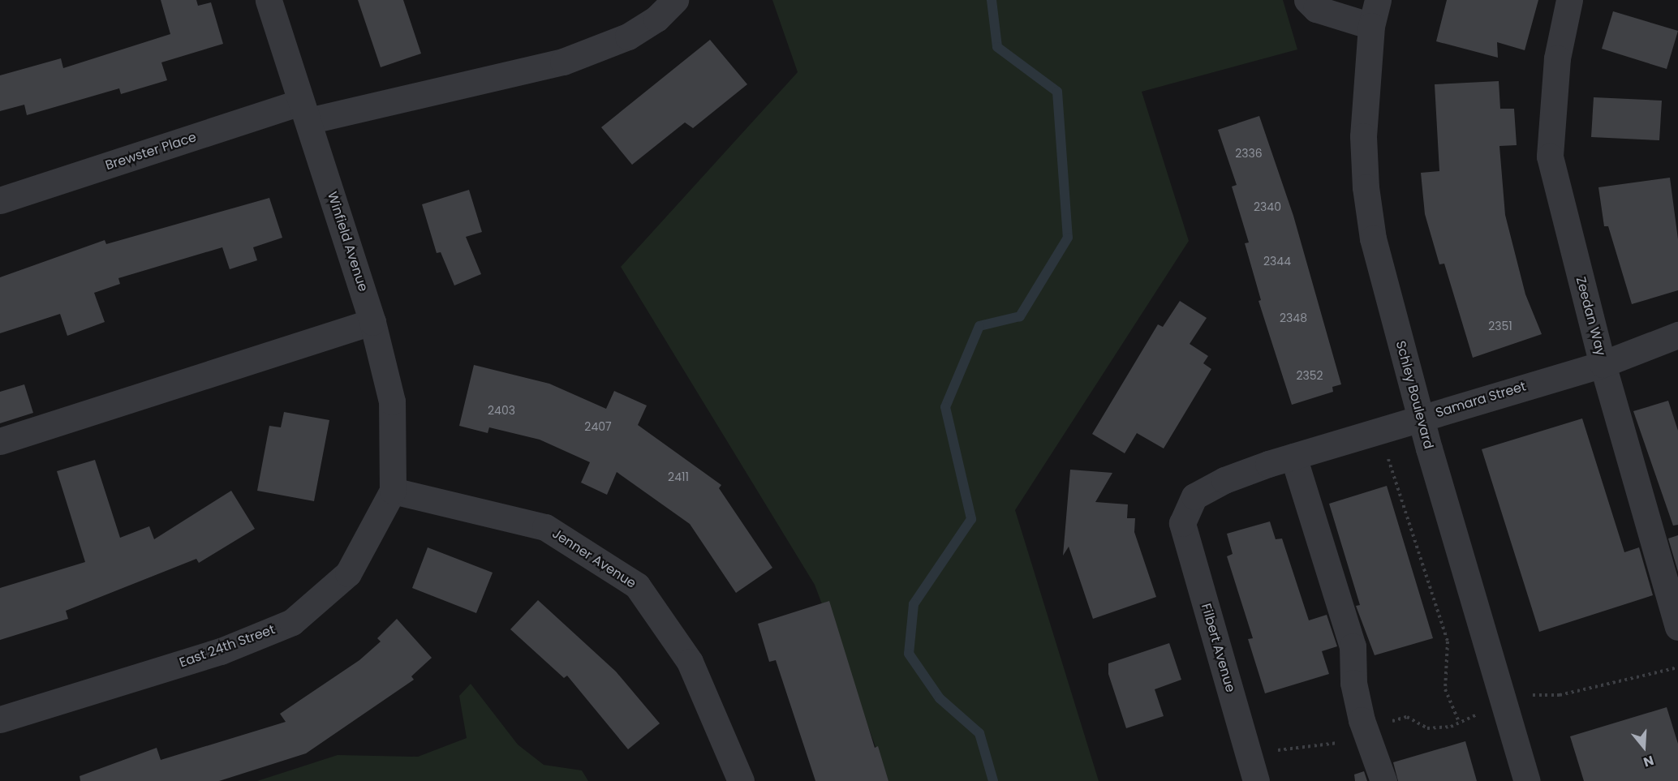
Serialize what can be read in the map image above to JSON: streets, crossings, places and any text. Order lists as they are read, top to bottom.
{
  "streets": {
    "street": [
      "Brewster Place",
      "Winfield Avenue",
      "Zeedan Way",
      "Schley Boulevard",
      "Samara Street",
      "Jenner Avenue",
      "East 24th Street",
      "Filbert Avenue"
    ]
  },
  "crossings": [
    ["Brewster Place", "Winfield Avenue"],
    ["Winfield Avenue", "Jenner Avenue"],
    ["Winfield Avenue", "East 24th Street"],
    ["Zeedan Way", "Samara Street"],
    ["Schley Boulevard", "Samara Street"],
    ["Samara Street", "Filbert Avenue"],
    ["Jenner Avenue", "East 24th Street"]
  ],
  "house_numbers": [
    "2336",
    "2340",
    "2344",
    "2348",
    "2351",
    "2352",
    "2403",
    "2407",
    "2411"
  ],
  "north": "bottom"
}
